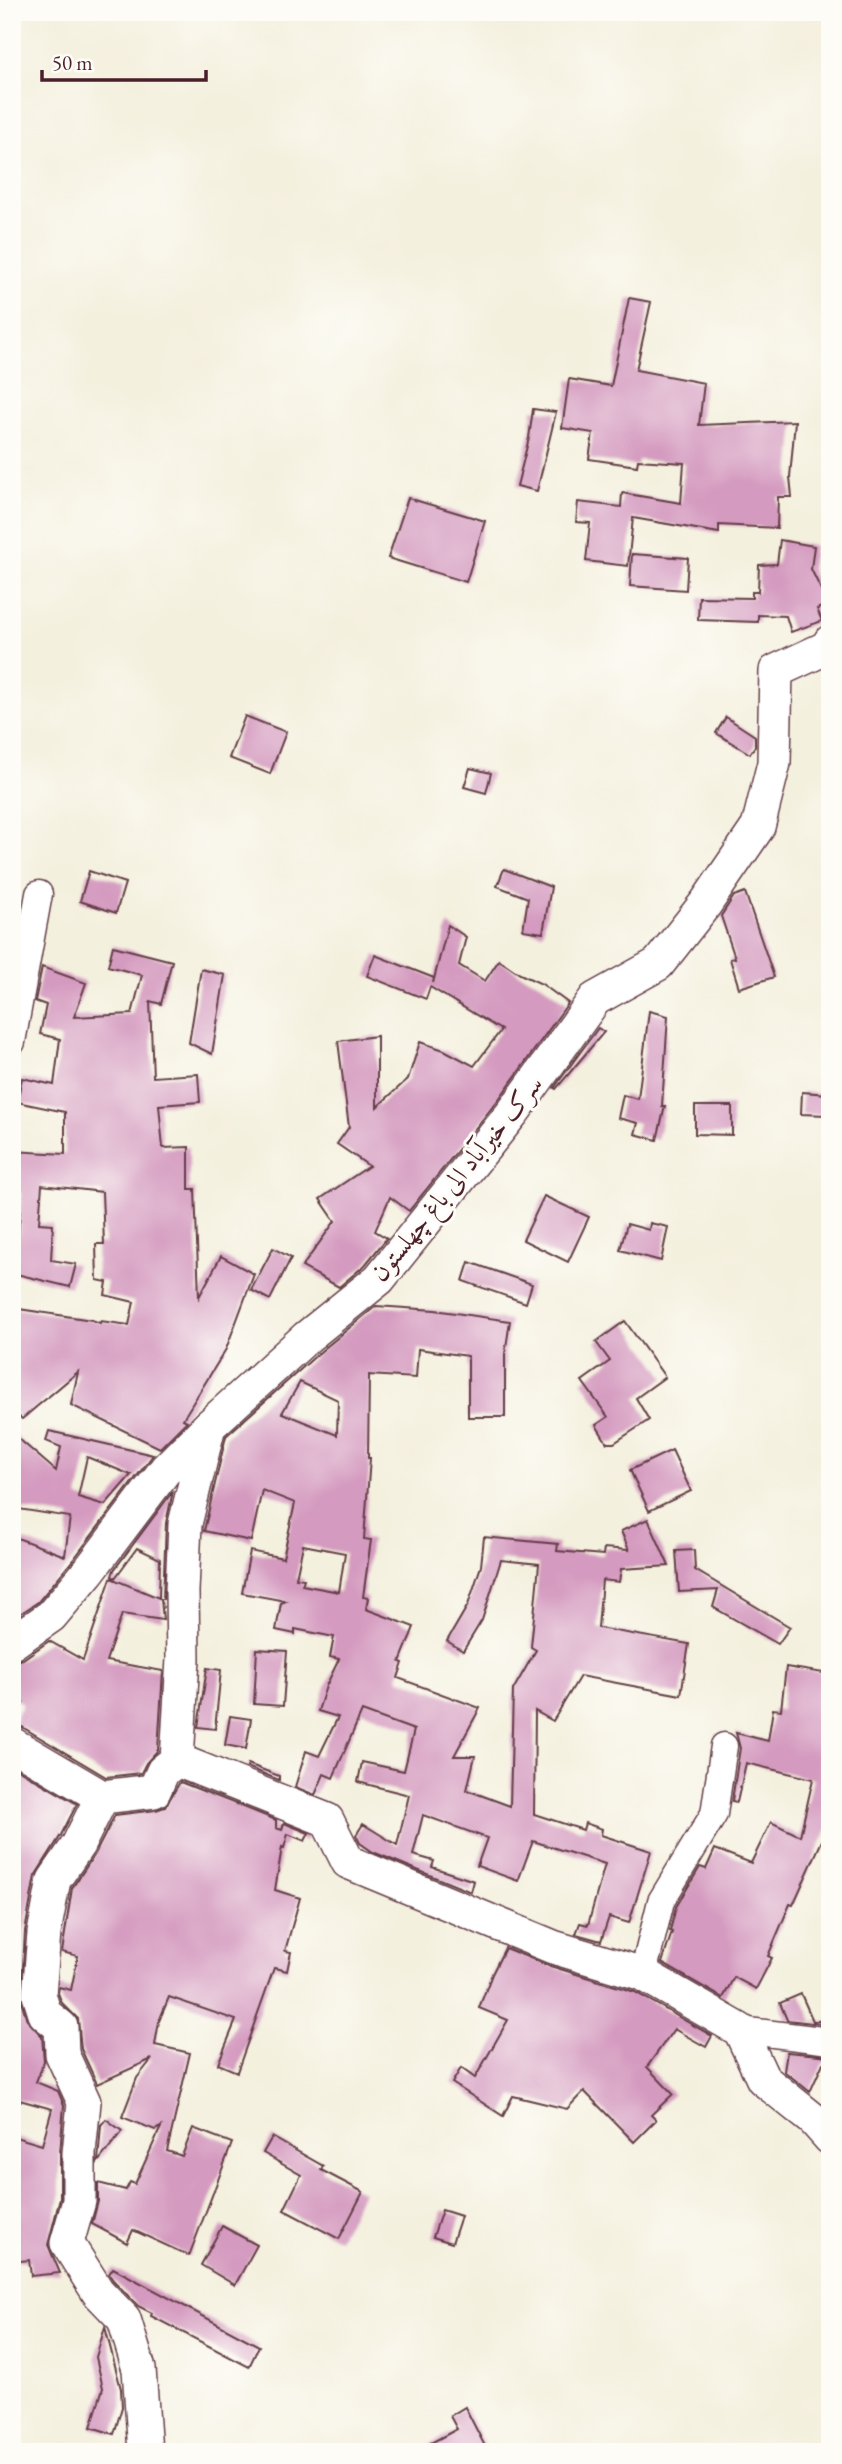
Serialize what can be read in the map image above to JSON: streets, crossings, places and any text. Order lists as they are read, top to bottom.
{
  "streets": {
    "street": ["سرک خیرآباد الی باغ چهلستون"]
  },
  "scale_bar": "50 m"
}
